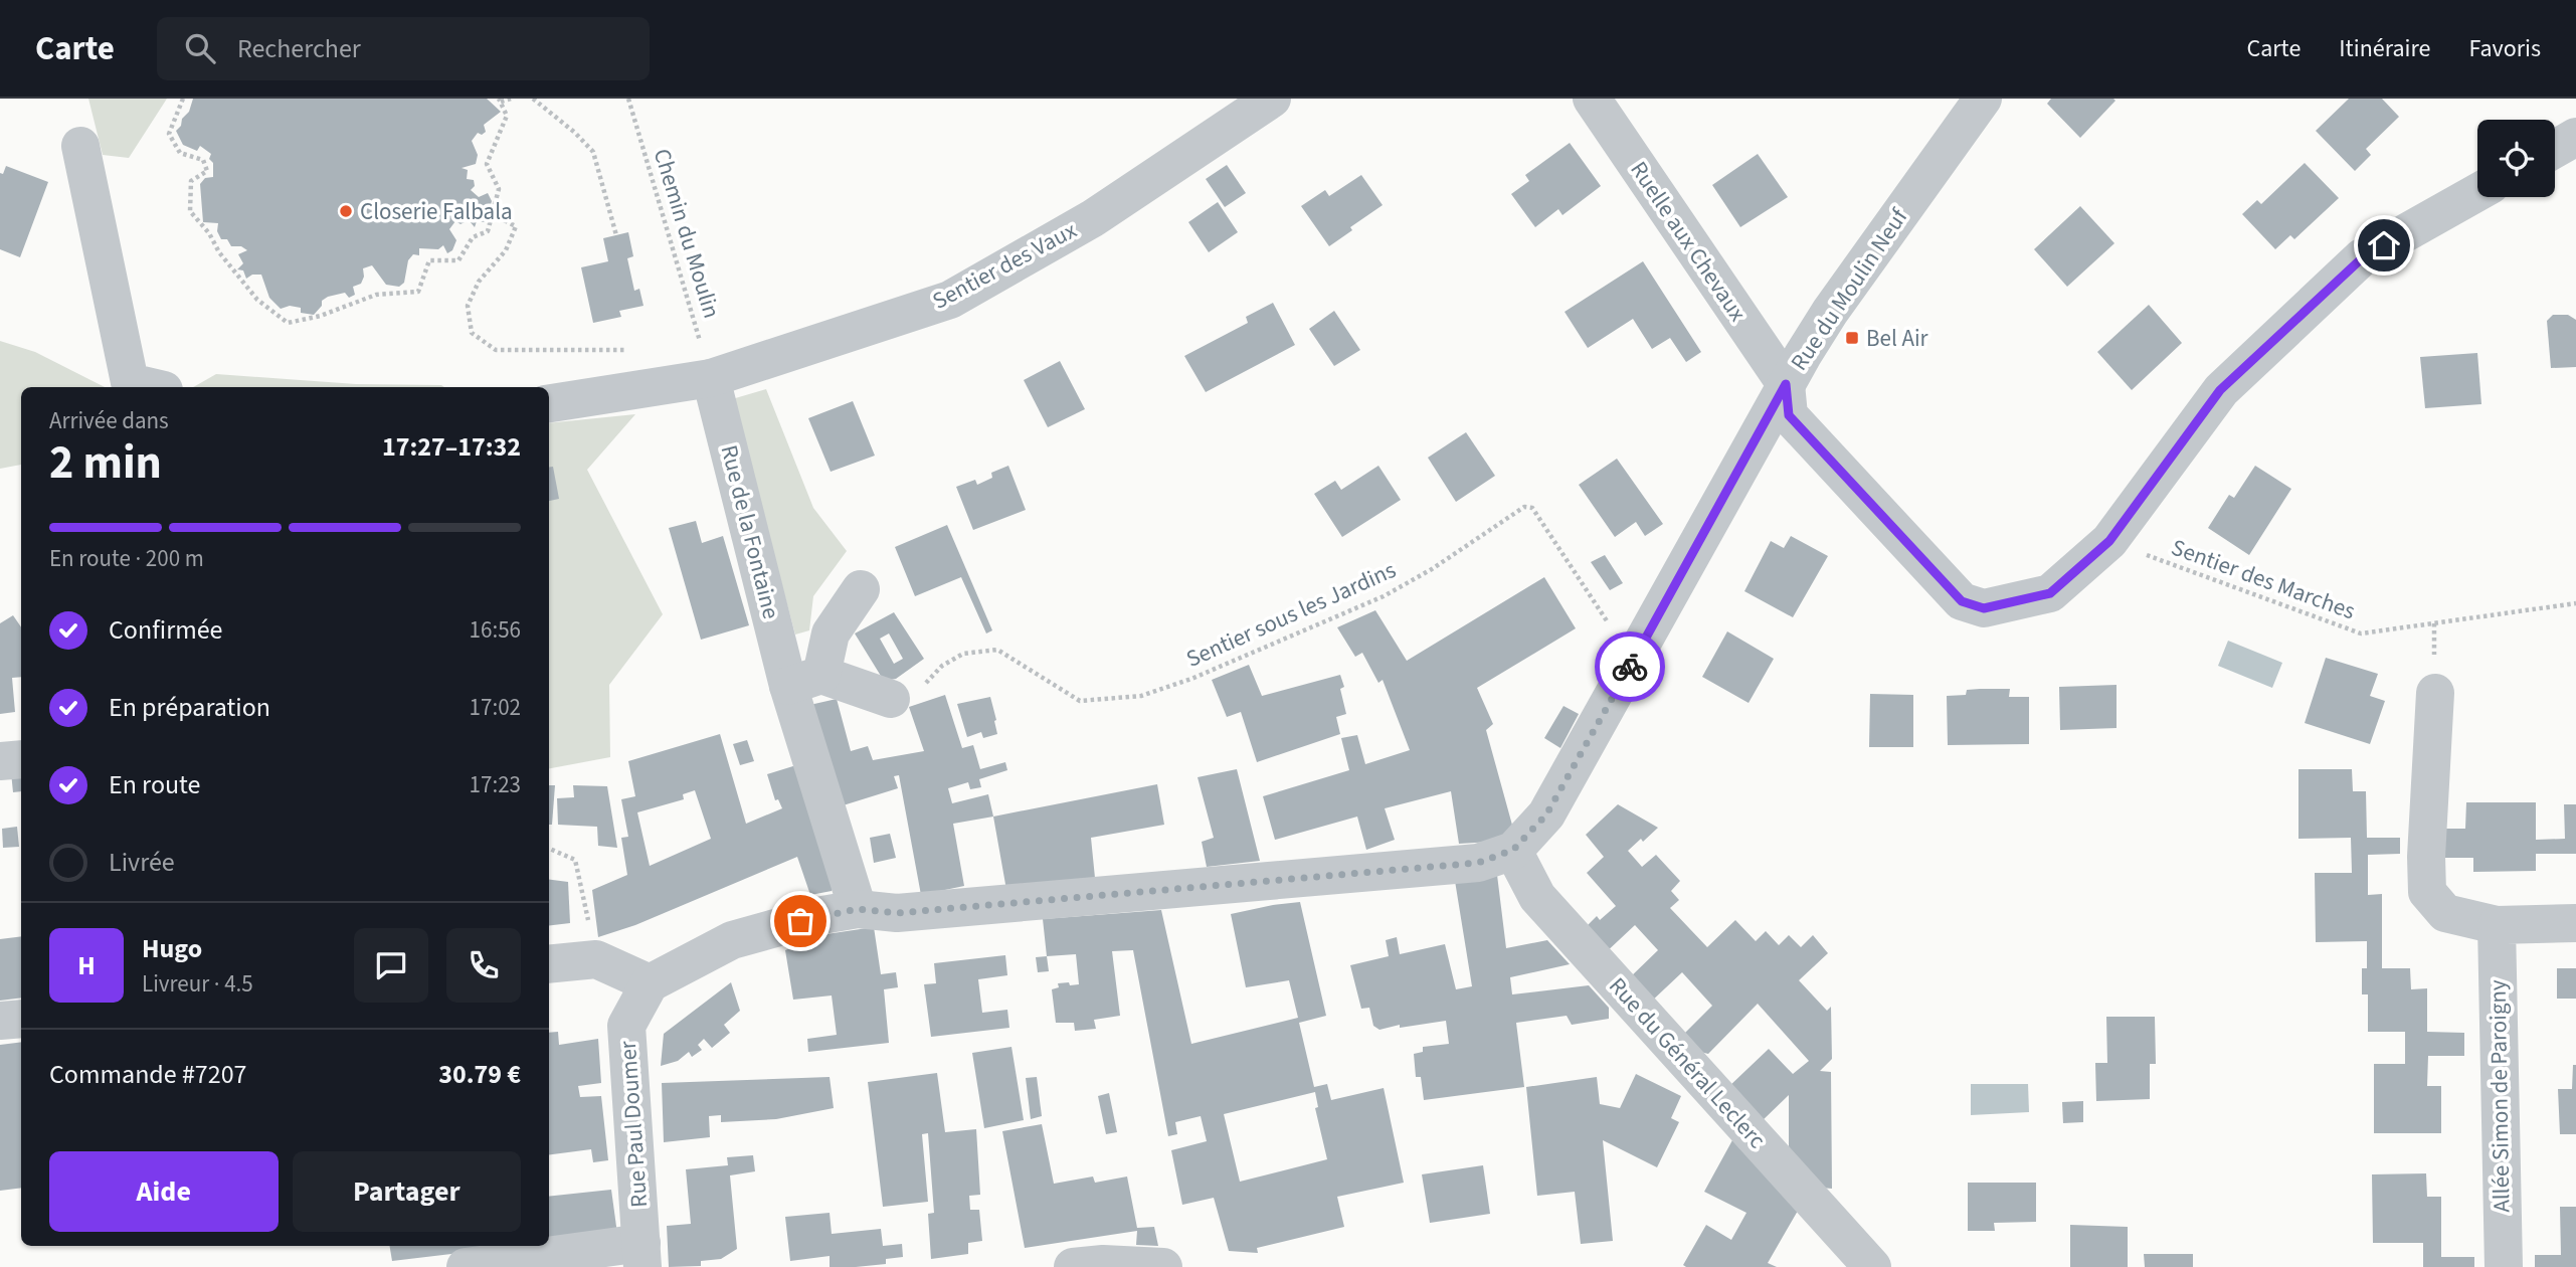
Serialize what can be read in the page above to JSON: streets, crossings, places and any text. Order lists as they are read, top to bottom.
{
  "streets": {
    "street": [
      "Ruelle aux Chevaux",
      "Sentier des Vaux",
      "Rue du Moulin Neuf",
      "Rue de la Fontaine",
      "Rue du Général Leclerc",
      "Allée Simon de Paroigny",
      "Rue Paul Doumer"
    ],
    "path": ["Chemin du Moulin", "Sentier des Marches", "Sentier sous les Jardins"]
  },
  "crossings": [
    ["Chemin du Moulin", "Sentier des Vaux"],
    ["Chemin du Moulin", "Rue de la Fontaine"],
    ["Ruelle aux Chevaux", "Rue du Moulin Neuf"],
    ["Sentier des Vaux", "Rue de la Fontaine"],
    ["Rue du Moulin Neuf", "Sentier sous les Jardins"],
    ["Rue du Moulin Neuf", "Rue du Général Leclerc"]
  ],
  "places": {
    "other": ["Closerie Falbala"],
    "transit": ["Bel Air"]
  },
  "page": {
    "header": "Carte",
    "search": "Rechercher",
    "nav": ["Carte", "Itinéraire", "Favoris"],
    "heading": ["2 min", "Arrivée dans", "17:27–17:32"],
    "panel": [
      "Hugo",
      "Livreur · 4.5",
      "Commande #7207",
      "30.79 €"
    ],
    "bar": "En route · 200 m",
    "list": [
      ["Confirmée", "16:56"],
      ["En préparation", "17:02"],
      ["En route", "17:23"],
      "Livrée"
    ],
    "round": "H",
    "buttons": ["Aide", "Partager"]
  }
}
